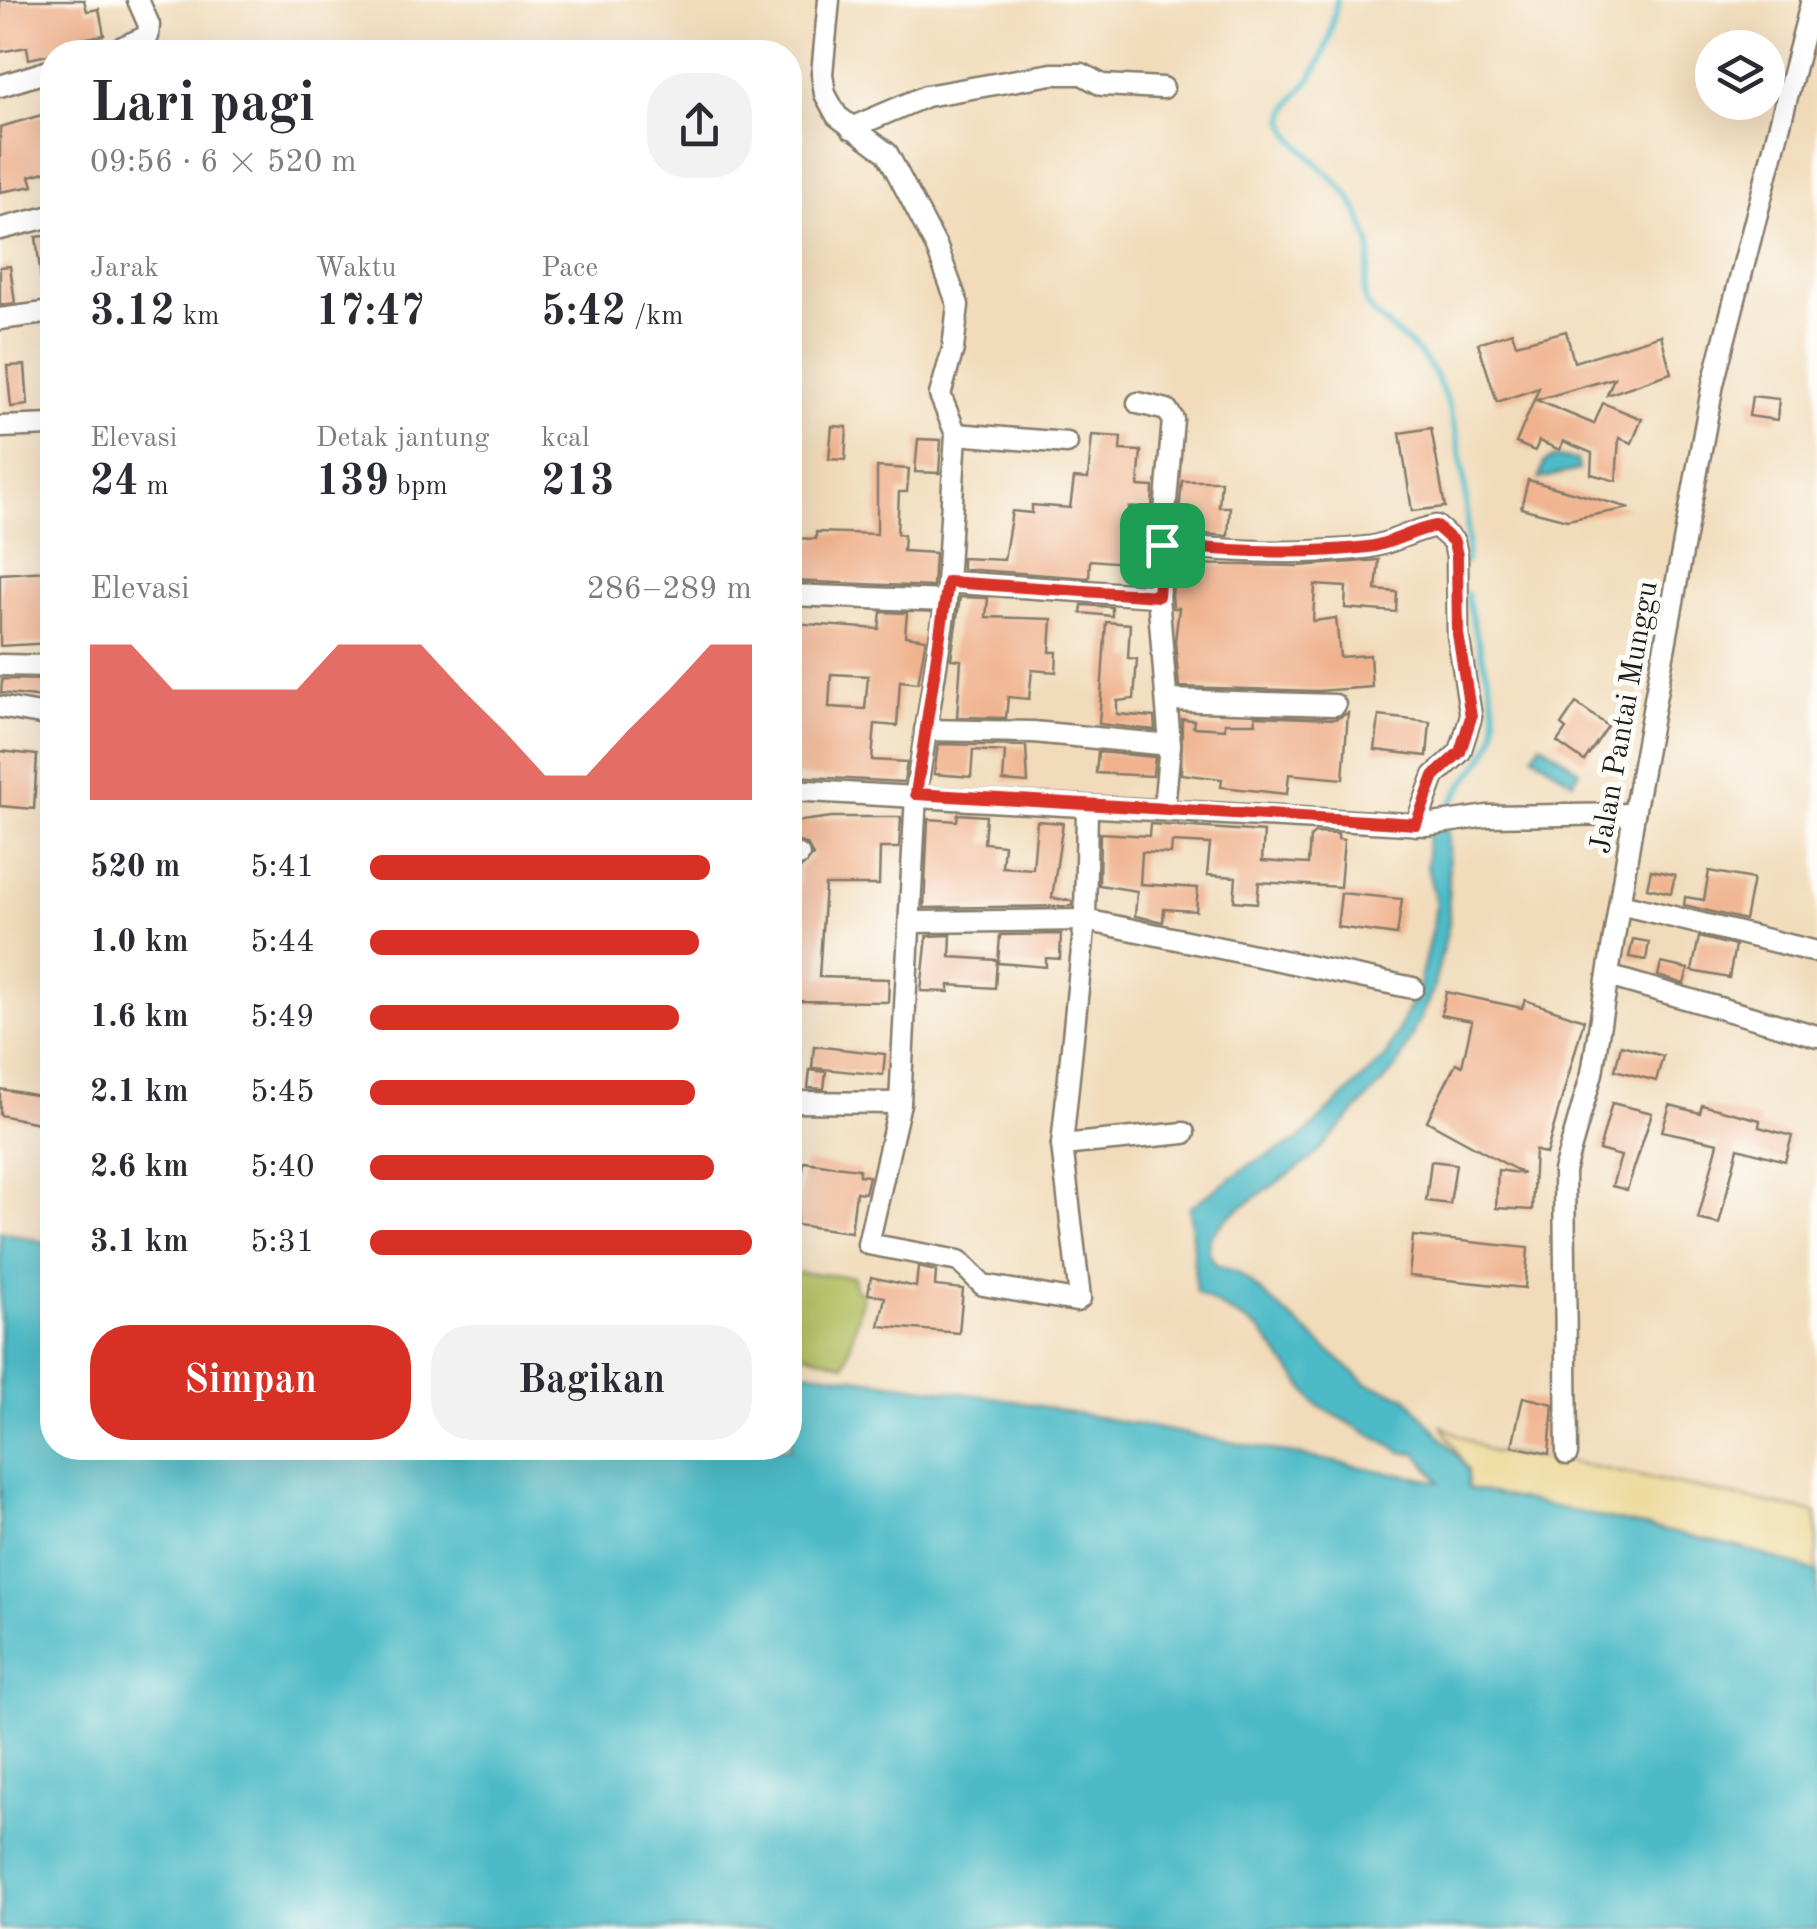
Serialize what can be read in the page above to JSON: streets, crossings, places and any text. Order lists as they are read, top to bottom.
{
  "streets": {
    "street": ["Jalan Pantai Munggu"]
  },
  "page": {
    "heading": ["Lari pagi", "09:56 · 6 × 520 m"],
    "stats": [
      ["Jarak", "3.12 km"],
      ["Waktu", "17:47"],
      ["Pace", "5:42 /km"],
      ["Elevasi", "24 m"],
      ["Detak jantung", "139 bpm"],
      ["kcal", "213"]
    ],
    "chart": ["Elevasi", "286–289 m"],
    "list": [
      {
        "name": "520 m",
        "note": "5:41"
      },
      {
        "name": "1.0 km",
        "note": "5:44"
      },
      {
        "name": "1.6 km",
        "note": "5:49"
      },
      {
        "name": "2.1 km",
        "note": "5:45"
      },
      {
        "name": "2.6 km",
        "note": "5:40"
      },
      {
        "name": "3.1 km",
        "note": "5:31"
      }
    ],
    "buttons": ["Simpan", "Bagikan"]
  }
}
